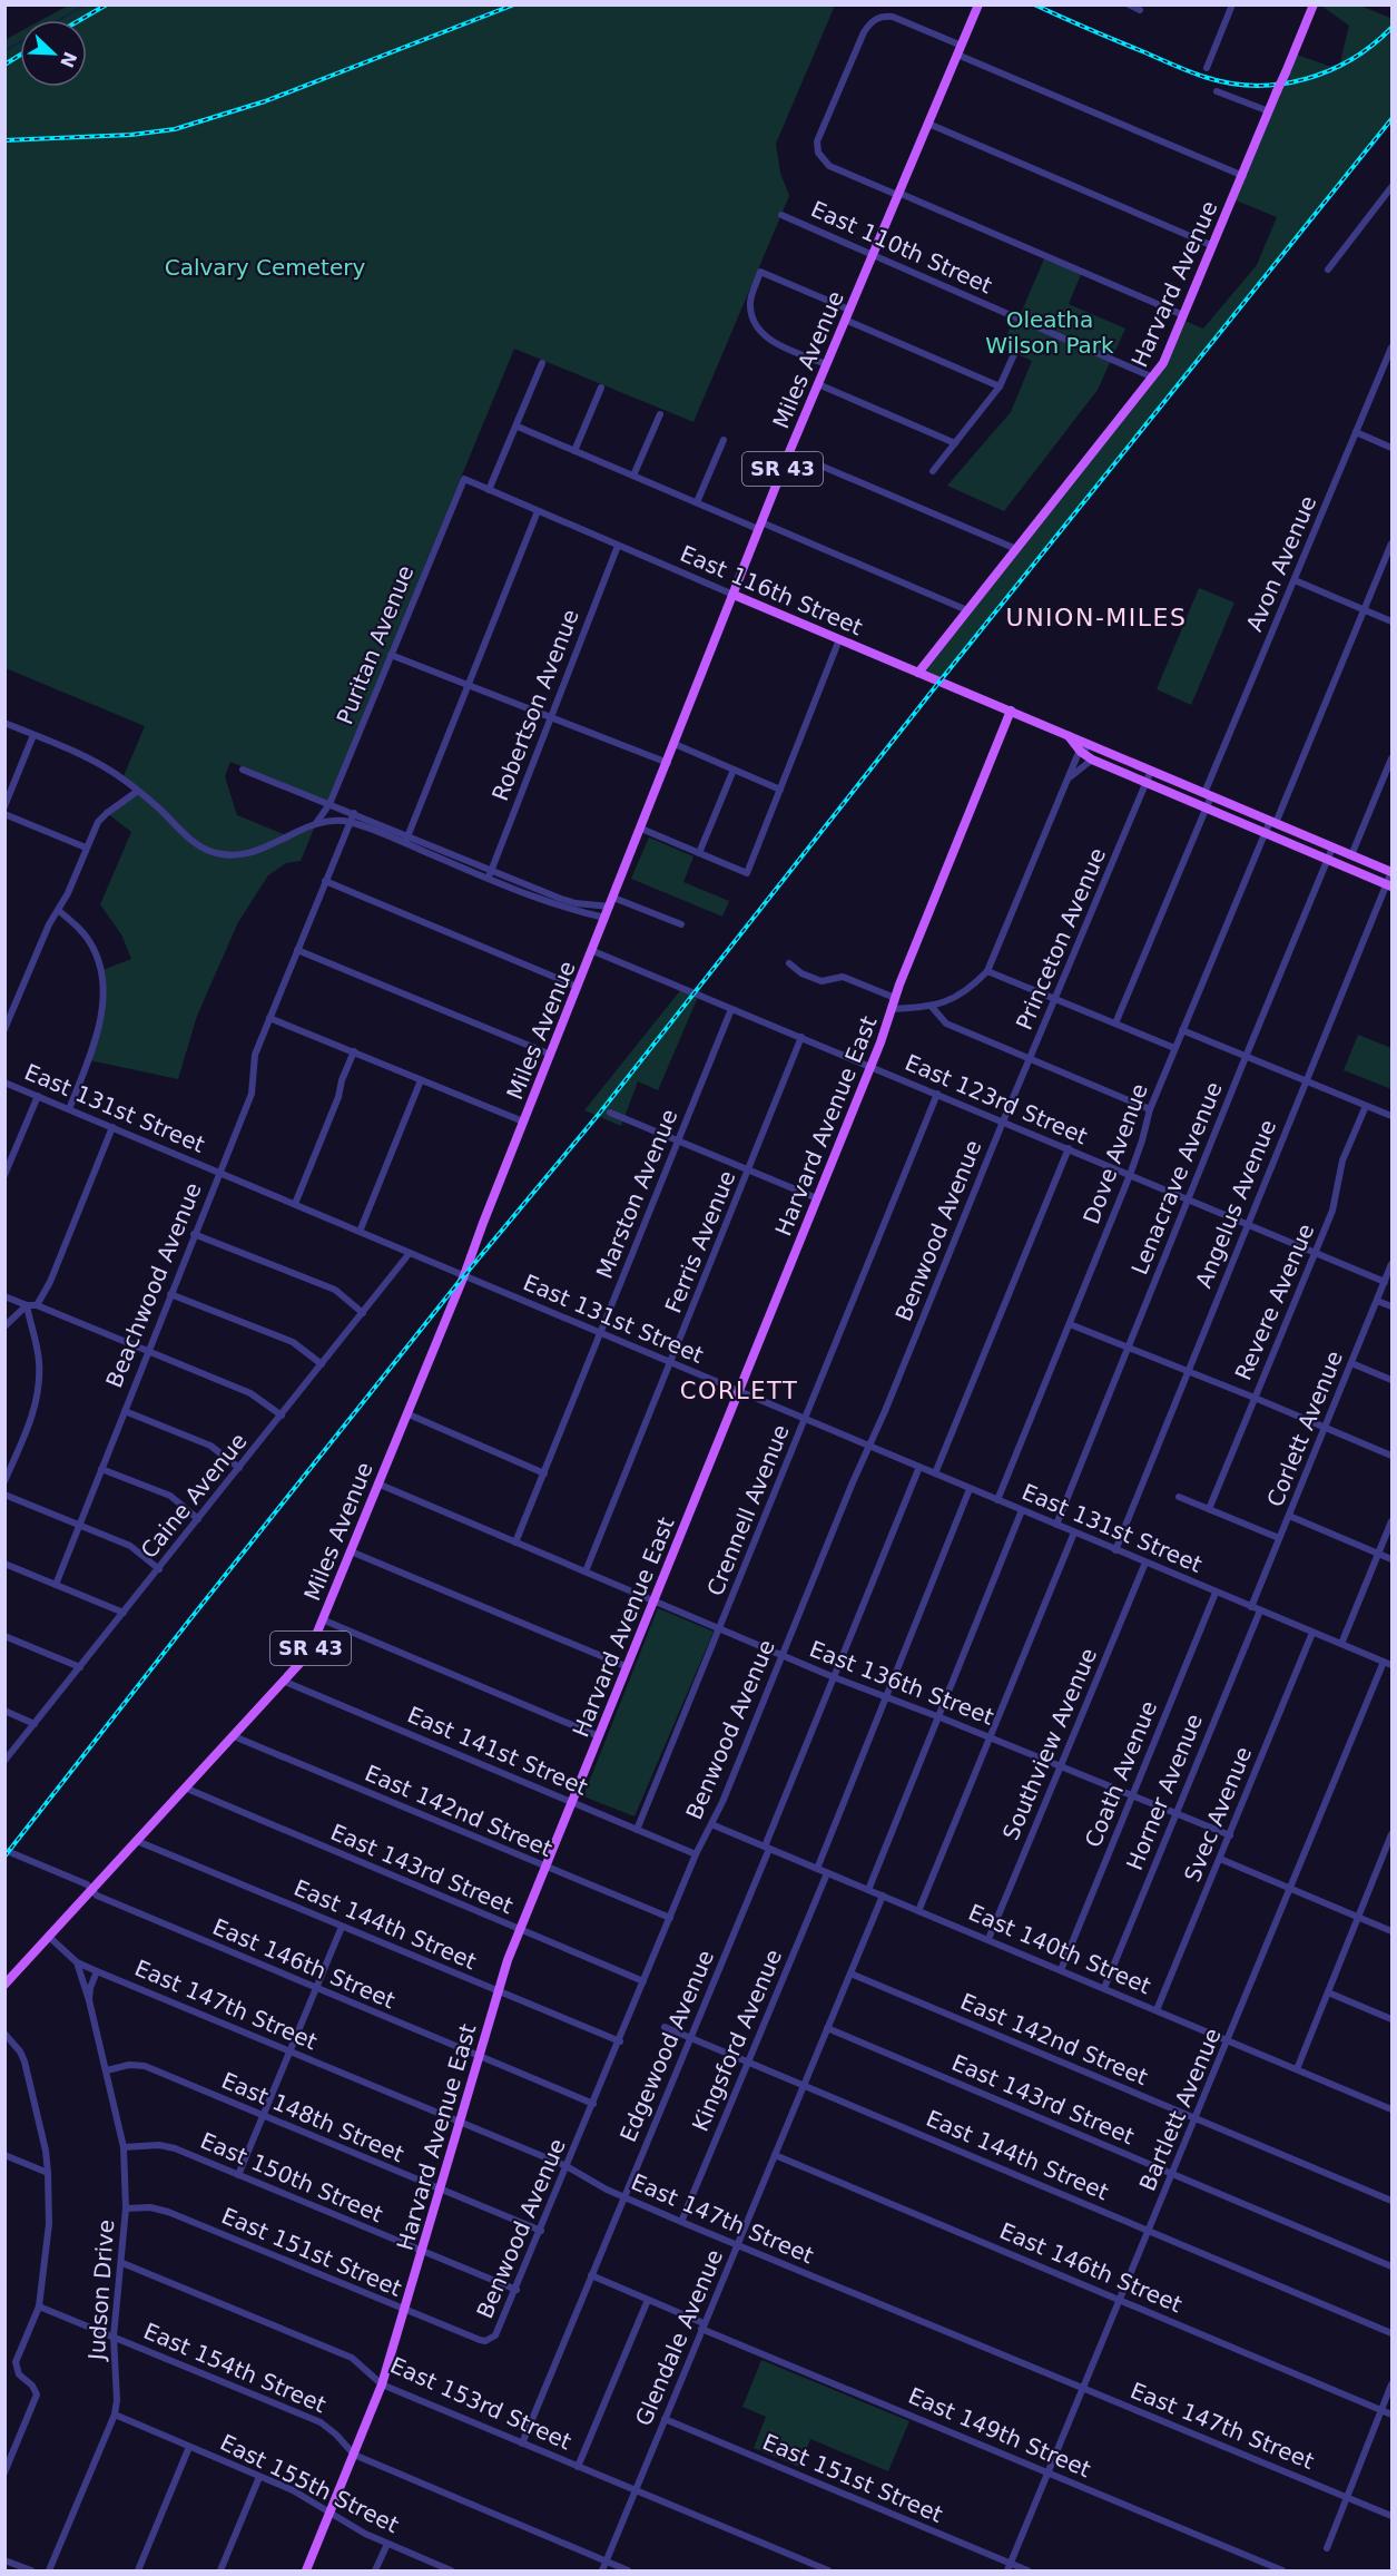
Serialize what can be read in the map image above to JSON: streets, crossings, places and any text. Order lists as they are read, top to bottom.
{
  "streets": {
    "main road": [
      "Harvard Avenue",
      "Miles Avenue",
      "SR 43",
      "East 116th Street",
      "Harvard Avenue East"
    ],
    "street": [
      "East 110th Street",
      "Avon Avenue",
      "Puritan Avenue",
      "Robertson Avenue",
      "Princeton Avenue",
      "East 123rd Street",
      "East 131st Street",
      "Dove Avenue",
      "Lenacrave Avenue",
      "Marston Avenue",
      "Angelus Avenue",
      "Benwood Avenue",
      "Ferris Avenue",
      "Beachwood Avenue",
      "Revere Avenue",
      "Corlett Avenue",
      "Caine Avenue",
      "Crennell Avenue",
      "East 136th Street",
      "Southview Avenue",
      "East 141st Street",
      "Coath Avenue",
      "Horner Avenue",
      "East 142nd Street",
      "Svec Avenue",
      "East 143rd Street",
      "East 144th Street",
      "East 140th Street",
      "East 146th Street",
      "East 147th Street",
      "Kingsford Avenue",
      "Edgewood Avenue",
      "Bartlett Avenue",
      "East 148th Street",
      "East 150th Street",
      "East 151st Street",
      "Judson Drive",
      "Glendale Avenue",
      "East 154th Street",
      "East 153rd Street",
      "East 149th Street",
      "East 155th Street"
    ]
  },
  "crossings": [
    ["East 110th Street", "Harvard Avenue"],
    ["East 110th Street", "Miles Avenue"],
    ["Harvard Avenue", "East 116th Street"],
    ["Miles Avenue", "East 116th Street"],
    ["Miles Avenue", "East 123rd Street"],
    ["Miles Avenue", "East 131st Street"],
    ["Miles Avenue", "East 136th Street"],
    ["Miles Avenue", "East 141st Street"],
    ["Miles Avenue", "East 142nd Street"],
    ["Miles Avenue", "East 143rd Street"],
    ["Miles Avenue", "East 144th Street"],
    ["Miles Avenue", "East 146th Street"],
    ["Miles Avenue", "East 147th Street"],
    ["Avon Avenue", "East 116th Street"],
    ["East 116th Street", "Puritan Avenue"],
    ["East 116th Street", "Robertson Avenue"],
    ["East 116th Street", "Princeton Avenue"],
    ["East 116th Street", "Harvard Avenue East"],
    ["East 116th Street", "Dove Avenue"],
    ["East 116th Street", "Lenacrave Avenue"],
    ["East 116th Street", "Angelus Avenue"],
    ["Princeton Avenue", "East 123rd Street"],
    ["Princeton Avenue", "Benwood Avenue"],
    ["East 123rd Street", "Harvard Avenue East"],
    ["East 123rd Street", "Dove Avenue"],
    ["East 123rd Street", "Lenacrave Avenue"],
    ["East 123rd Street", "Marston Avenue"],
    ["East 123rd Street", "Angelus Avenue"],
    ["East 123rd Street", "Benwood Avenue"],
    ["East 123rd Street", "Ferris Avenue"],
    ["East 123rd Street", "Revere Avenue"],
    ["East 123rd Street", "Corlett Avenue"],
    ["East 123rd Street", "Crennell Avenue"],
    ["East 131st Street", "Harvard Avenue East"],
    ["East 131st Street", "Dove Avenue"],
    ["East 131st Street", "Lenacrave Avenue"],
    ["East 131st Street", "Marston Avenue"],
    ["East 131st Street", "Angelus Avenue"],
    ["East 131st Street", "Benwood Avenue"],
    ["East 131st Street", "Ferris Avenue"],
    ["East 131st Street", "Beachwood Avenue"],
    ["East 131st Street", "Corlett Avenue"],
    ["East 131st Street", "Caine Avenue"],
    ["East 131st Street", "Crennell Avenue"],
    ["East 131st Street", "Southview Avenue"],
    ["East 131st Street", "Coath Avenue"],
    ["East 131st Street", "Horner Avenue"],
    ["East 131st Street", "Svec Avenue"],
    ["East 131st Street", "Edgewood Avenue"],
    ["East 131st Street", "Bartlett Avenue"],
    ["Harvard Avenue East", "East 136th Street"],
    ["Harvard Avenue East", "East 141st Street"],
    ["Harvard Avenue East", "East 142nd Street"],
    ["Harvard Avenue East", "East 143rd Street"],
    ["Harvard Avenue East", "East 144th Street"],
    ["Harvard Avenue East", "East 146th Street"],
    ["Harvard Avenue East", "East 147th Street"],
    ["Harvard Avenue East", "East 148th Street"],
    ["Harvard Avenue East", "East 150th Street"],
    ["Harvard Avenue East", "East 151st Street"],
    ["Harvard Avenue East", "East 154th Street"],
    ["Harvard Avenue East", "East 153rd Street"],
    ["Harvard Avenue East", "East 155th Street"],
    ["Marston Avenue", "East 136th Street"],
    ["Benwood Avenue", "East 136th Street"],
    ["Benwood Avenue", "East 141st Street"],
    ["Benwood Avenue", "East 142nd Street"],
    ["Benwood Avenue", "East 143rd Street"],
    ["Benwood Avenue", "East 144th Street"],
    ["Benwood Avenue", "East 140th Street"],
    ["Benwood Avenue", "East 146th Street"],
    ["Benwood Avenue", "East 147th Street"],
    ["Benwood Avenue", "East 148th Street"],
    ["Benwood Avenue", "East 150th Street"],
    ["Benwood Avenue", "East 151st Street"],
    ["Ferris Avenue", "East 136th Street"],
    ["Crennell Avenue", "East 136th Street"],
    ["Crennell Avenue", "East 141st Street"],
    ["East 136th Street", "Southview Avenue"],
    ["East 136th Street", "Coath Avenue"],
    ["East 136th Street", "Horner Avenue"],
    ["East 136th Street", "Svec Avenue"],
    ["East 136th Street", "Edgewood Avenue"],
    ["Southview Avenue", "East 140th Street"],
    ["Coath Avenue", "East 140th Street"],
    ["Horner Avenue", "East 140th Street"],
    ["East 142nd Street", "Bartlett Avenue"],
    ["East 142nd Street", "Glendale Avenue"],
    ["Svec Avenue", "East 140th Street"],
    ["East 143rd Street", "Bartlett Avenue"],
    ["East 143rd Street", "Glendale Avenue"],
    ["East 144th Street", "Kingsford Avenue"],
    ["East 144th Street", "Edgewood Avenue"],
    ["East 144th Street", "Bartlett Avenue"],
    ["East 144th Street", "Glendale Avenue"],
    ["East 140th Street", "Kingsford Avenue"],
    ["East 140th Street", "Edgewood Avenue"],
    ["East 140th Street", "Bartlett Avenue"],
    ["East 140th Street", "Glendale Avenue"],
    ["East 146th Street", "Bartlett Avenue"],
    ["East 146th Street", "Glendale Avenue"],
    ["East 147th Street", "Kingsford Avenue"],
    ["East 147th Street", "Edgewood Avenue"],
    ["East 147th Street", "Bartlett Avenue"],
    ["East 147th Street", "Judson Drive"],
    ["East 147th Street", "Glendale Avenue"],
    ["Edgewood Avenue", "East 153rd Street"],
    ["Edgewood Avenue", "East 149th Street"],
    ["Bartlett Avenue", "East 151st Street"],
    ["Bartlett Avenue", "East 149th Street"],
    ["East 148th Street", "Judson Drive"],
    ["East 150th Street", "Judson Drive"],
    ["East 151st Street", "Judson Drive"],
    ["East 151st Street", "Glendale Avenue"],
    ["Judson Drive", "East 154th Street"],
    ["Judson Drive", "East 153rd Street"],
    ["Judson Drive", "East 155th Street"],
    ["Glendale Avenue", "East 154th Street"],
    ["Glendale Avenue", "East 153rd Street"],
    ["Glendale Avenue", "East 149th Street"]
  ],
  "districts": ["UNION-MILES", "CORLETT"],
  "parks": ["Calvary Cemetery", "Oleatha Wilson Park"],
  "north": "bottom right"
}
